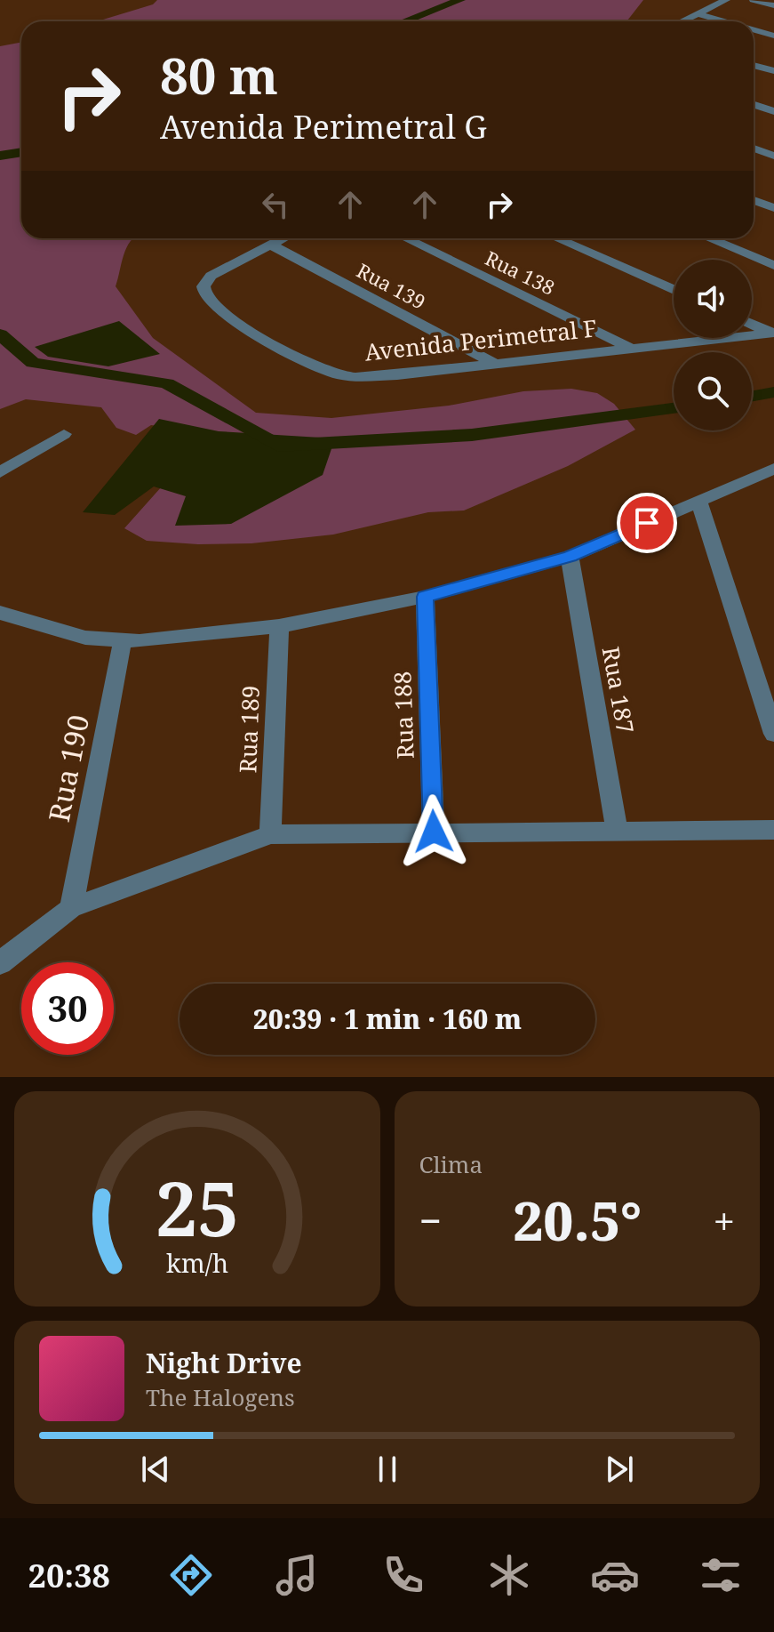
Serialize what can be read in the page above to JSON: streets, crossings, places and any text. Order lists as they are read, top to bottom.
{
  "streets": {
    "street": [
      "Rua 138",
      "Rua 139",
      "Avenida Perimetral F",
      "Rua 187",
      "Rua 188",
      "Rua 189",
      "Rua 190"
    ]
  },
  "crossings": [
    ["Rua 138", "Avenida Perimetral F"],
    ["Rua 139", "Avenida Perimetral F"]
  ],
  "page": {
    "turn": ["80 m", "Avenida Perimetral G"],
    "limit": "30",
    "trip": "20:39 · 1 min · 160 m",
    "tile": "Clima",
    "heat": ["−", "20.5°", "+"],
    "song": ["Night Drive", "The Halogens"],
    "tabs": "20:38",
    "gauge": ["25", "km/h"]
  }
}
